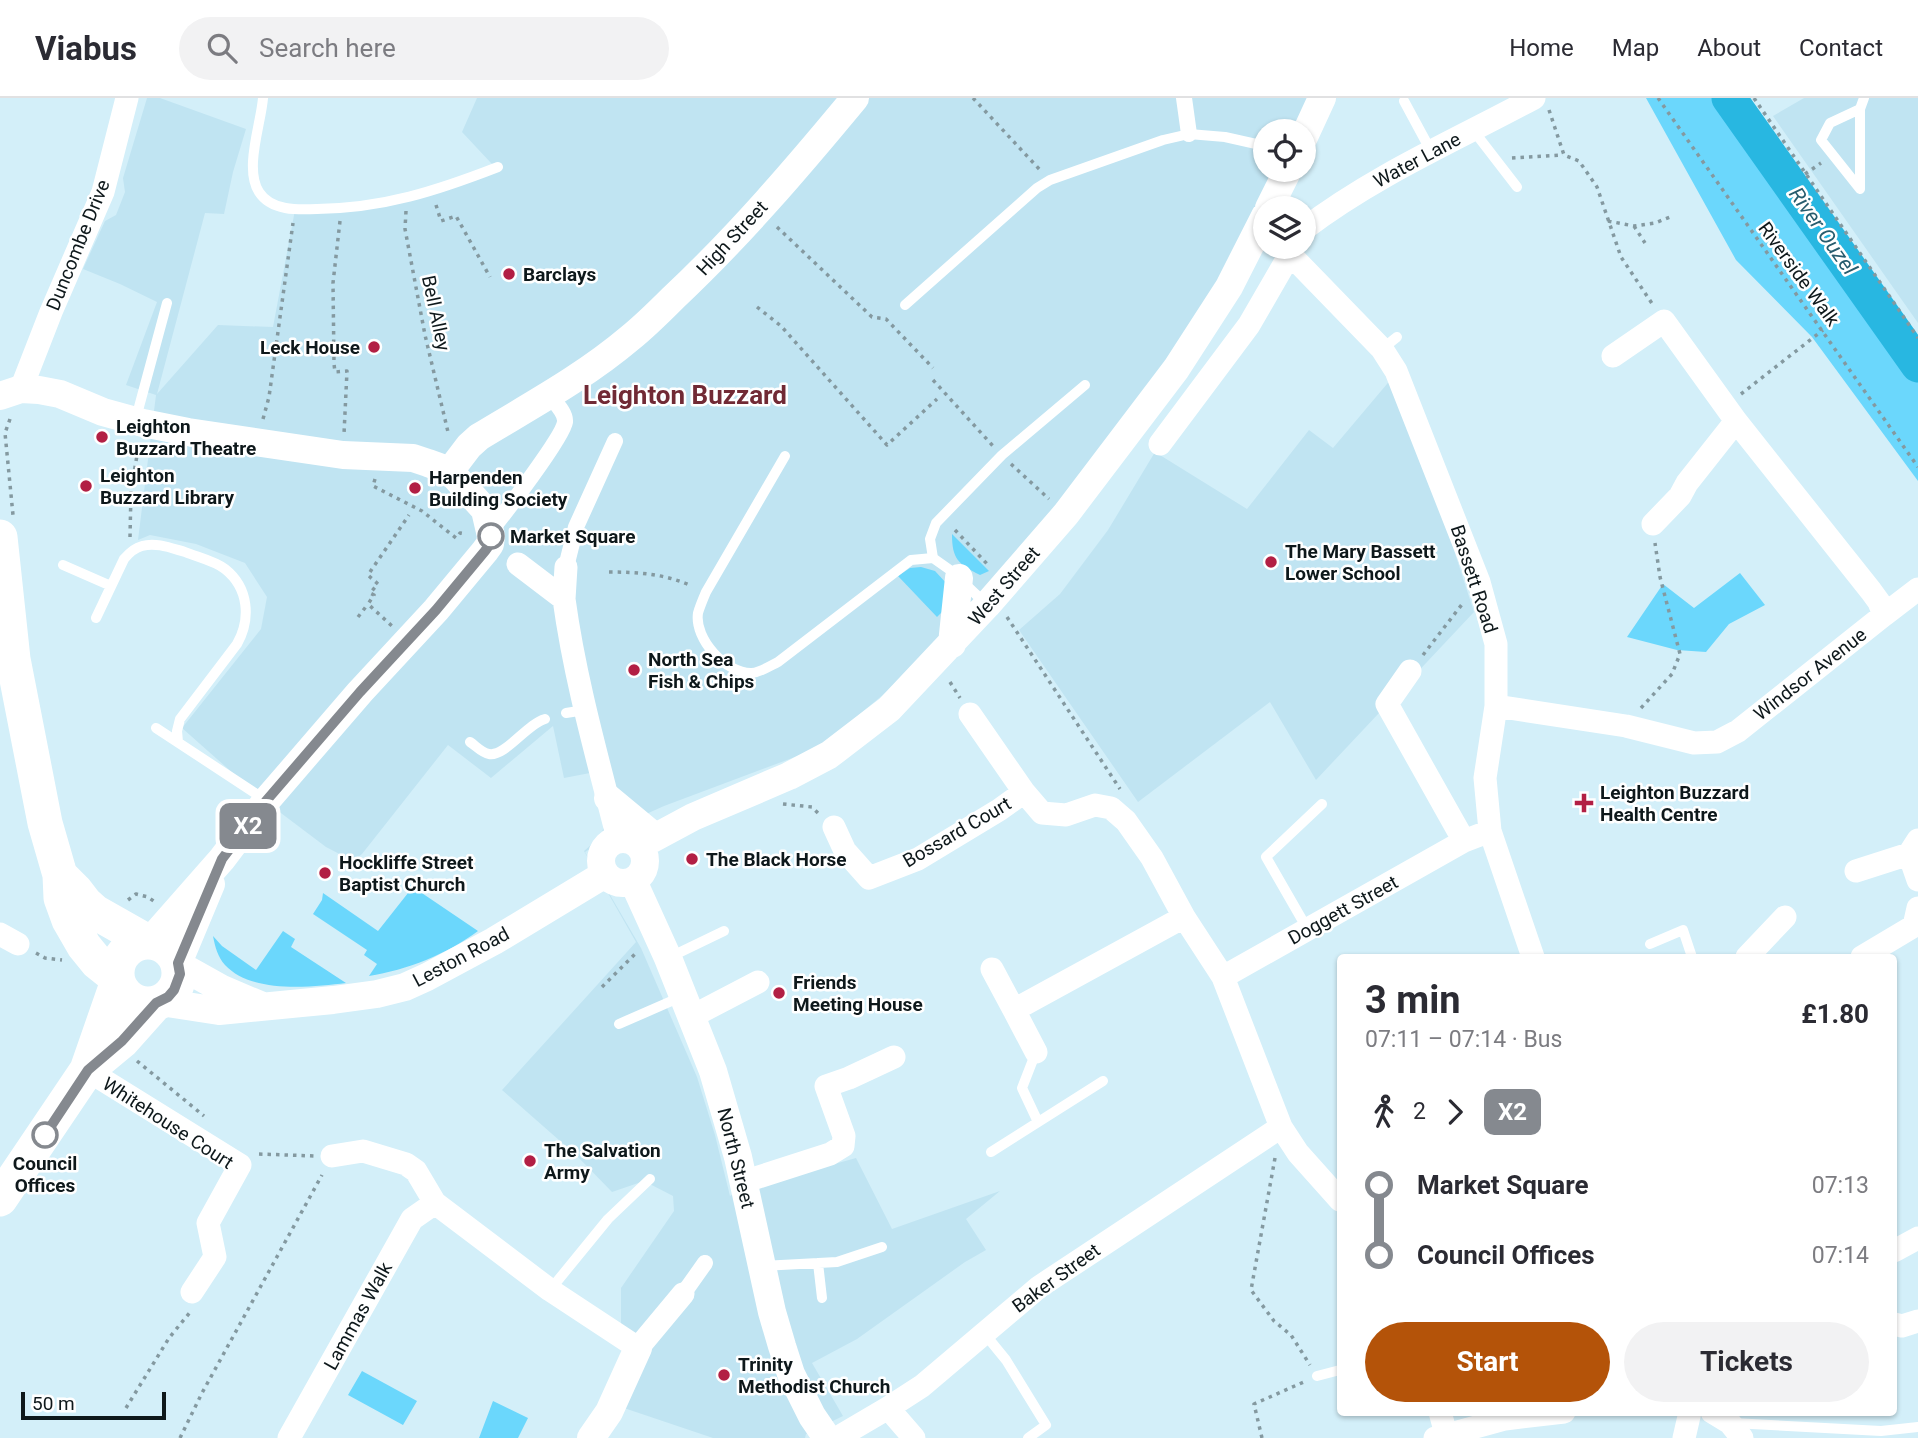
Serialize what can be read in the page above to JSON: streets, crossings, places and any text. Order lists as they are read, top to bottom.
{
  "streets": {
    "street": [
      "Water Lane",
      "High Street",
      "Duncombe Drive",
      "Bassett Road",
      "West Street",
      "Windsor Avenue",
      "Bossard Court",
      "Doggett Street",
      "Leston Road",
      "Whitehouse Court",
      "North Street",
      "Baker Street",
      "Lammas Walk"
    ],
    "path": ["Riverside Walk", "Bell Alley"]
  },
  "crossings": [
    ["Bassett Road", "Windsor Avenue"],
    ["Bassett Road", "Doggett Street"],
    ["West Street", "Leston Road"],
    ["West Street", "North Street"],
    ["Leston Road", "North Street"]
  ],
  "districts": ["Leighton Buzzard"],
  "water": ["River Ouzel"],
  "places": {
    "other": [
      "Barclays",
      "Leck House",
      "Leighton Buzzard Theatre",
      "Leighton Buzzard Library",
      "Harpenden Building Society",
      "Market Square",
      "The Mary Bassett Lower School",
      "North Sea Fish & Chips",
      "The Black Horse",
      "Hockliffe Street Baptist Church",
      "Friends Meeting House",
      "Council Offices",
      "The Salvation Army",
      "Trinity Methodist Church"
    ],
    "health": ["Leighton Buzzard Health Centre"]
  },
  "lines": ["bus line X2"],
  "scale_bar": "50 m",
  "page": {
    "header": "Viabus",
    "search": "Search here",
    "nav": [
      "Home",
      "Map",
      "About",
      "Contact"
    ],
    "on_map": "X2",
    "heading": ["3 min", "07:11 – 07:14 · Bus", "£1.80"],
    "legs": ["2", "X2"],
    "list": [
      {
        "name": "Market Square",
        "value": "07:13"
      },
      {
        "name": "Council Offices",
        "value": "07:14"
      }
    ],
    "buttons": ["Start", "Tickets"],
    "scale": "50 m"
  }
}
